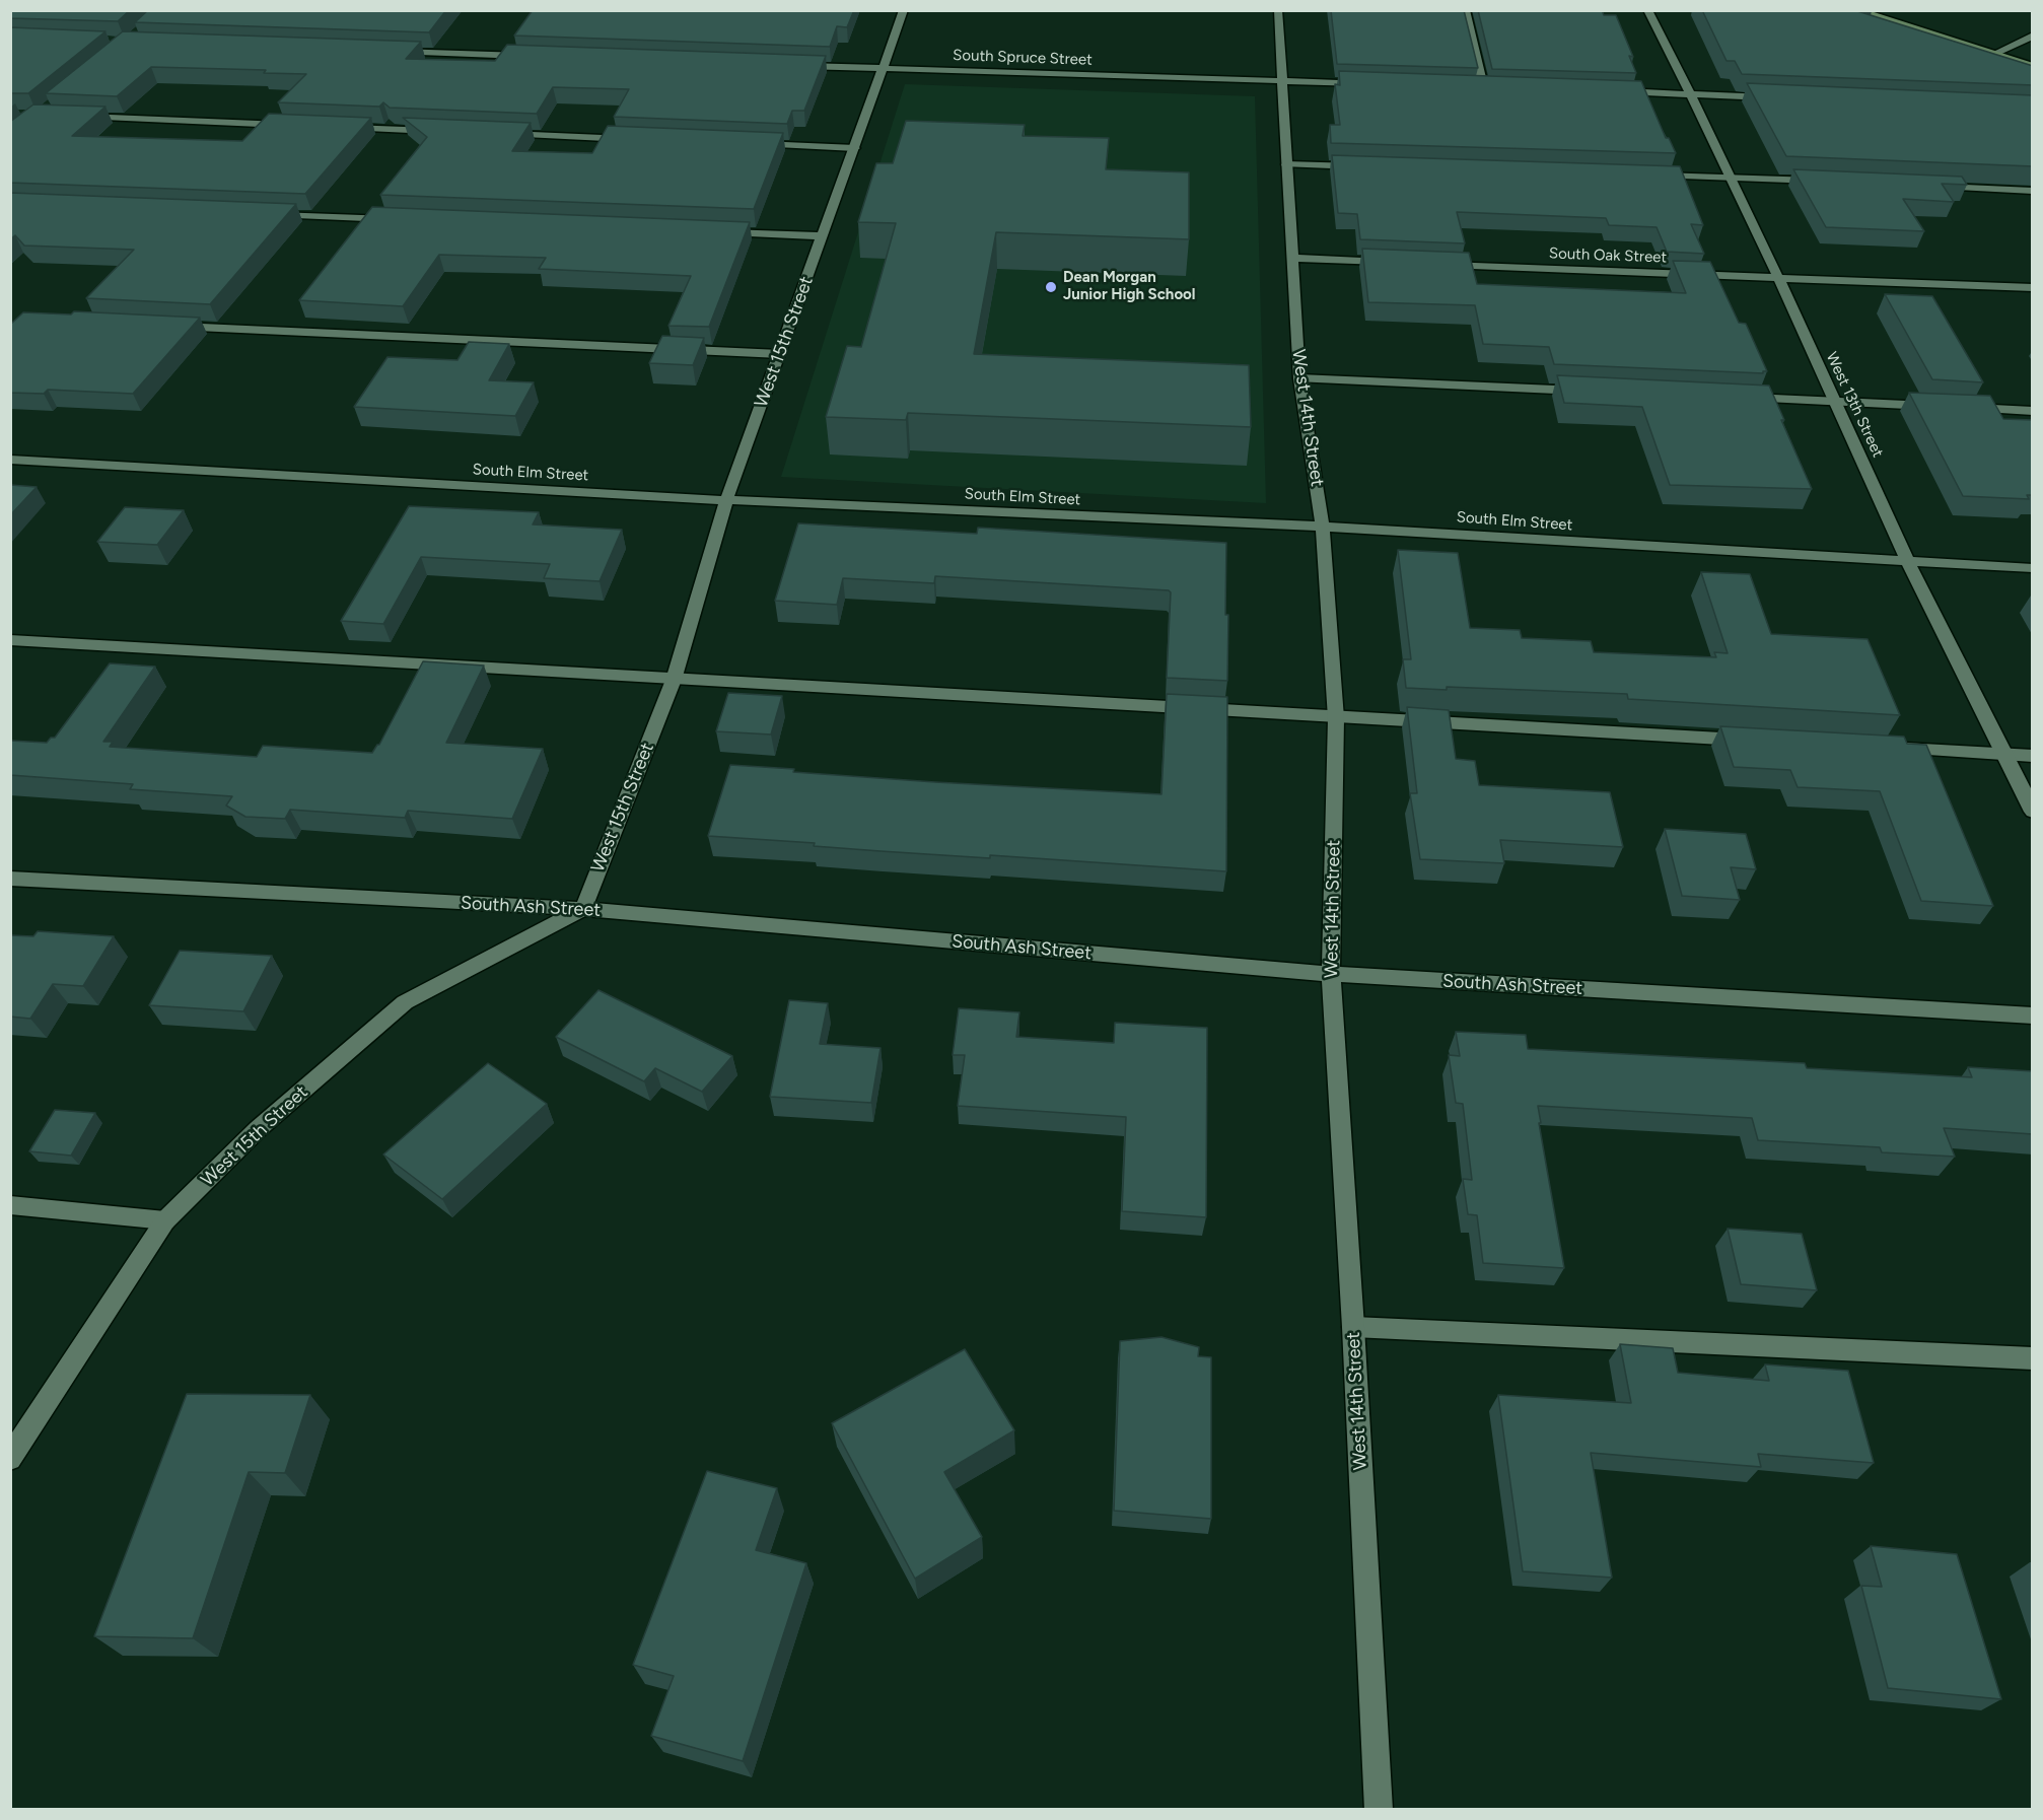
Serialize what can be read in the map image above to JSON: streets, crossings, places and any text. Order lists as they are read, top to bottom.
{
  "streets": {
    "street": [
      "South Spruce Street",
      "South Oak Street",
      "West 15th Street",
      "West 13th Street",
      "West 14th Street",
      "South Elm Street",
      "South Ash Street"
    ]
  },
  "crossings": [
    ["South Spruce Street", "West 15th Street"],
    ["South Spruce Street", "West 14th Street"],
    ["South Oak Street", "West 13th Street"],
    ["West 15th Street", "South Elm Street"],
    ["West 15th Street", "South Ash Street"],
    ["West 13th Street", "South Elm Street"],
    ["West 14th Street", "South Elm Street"],
    ["West 14th Street", "South Ash Street"]
  ],
  "places": ["Dean Morgan Junior High School"]
}
